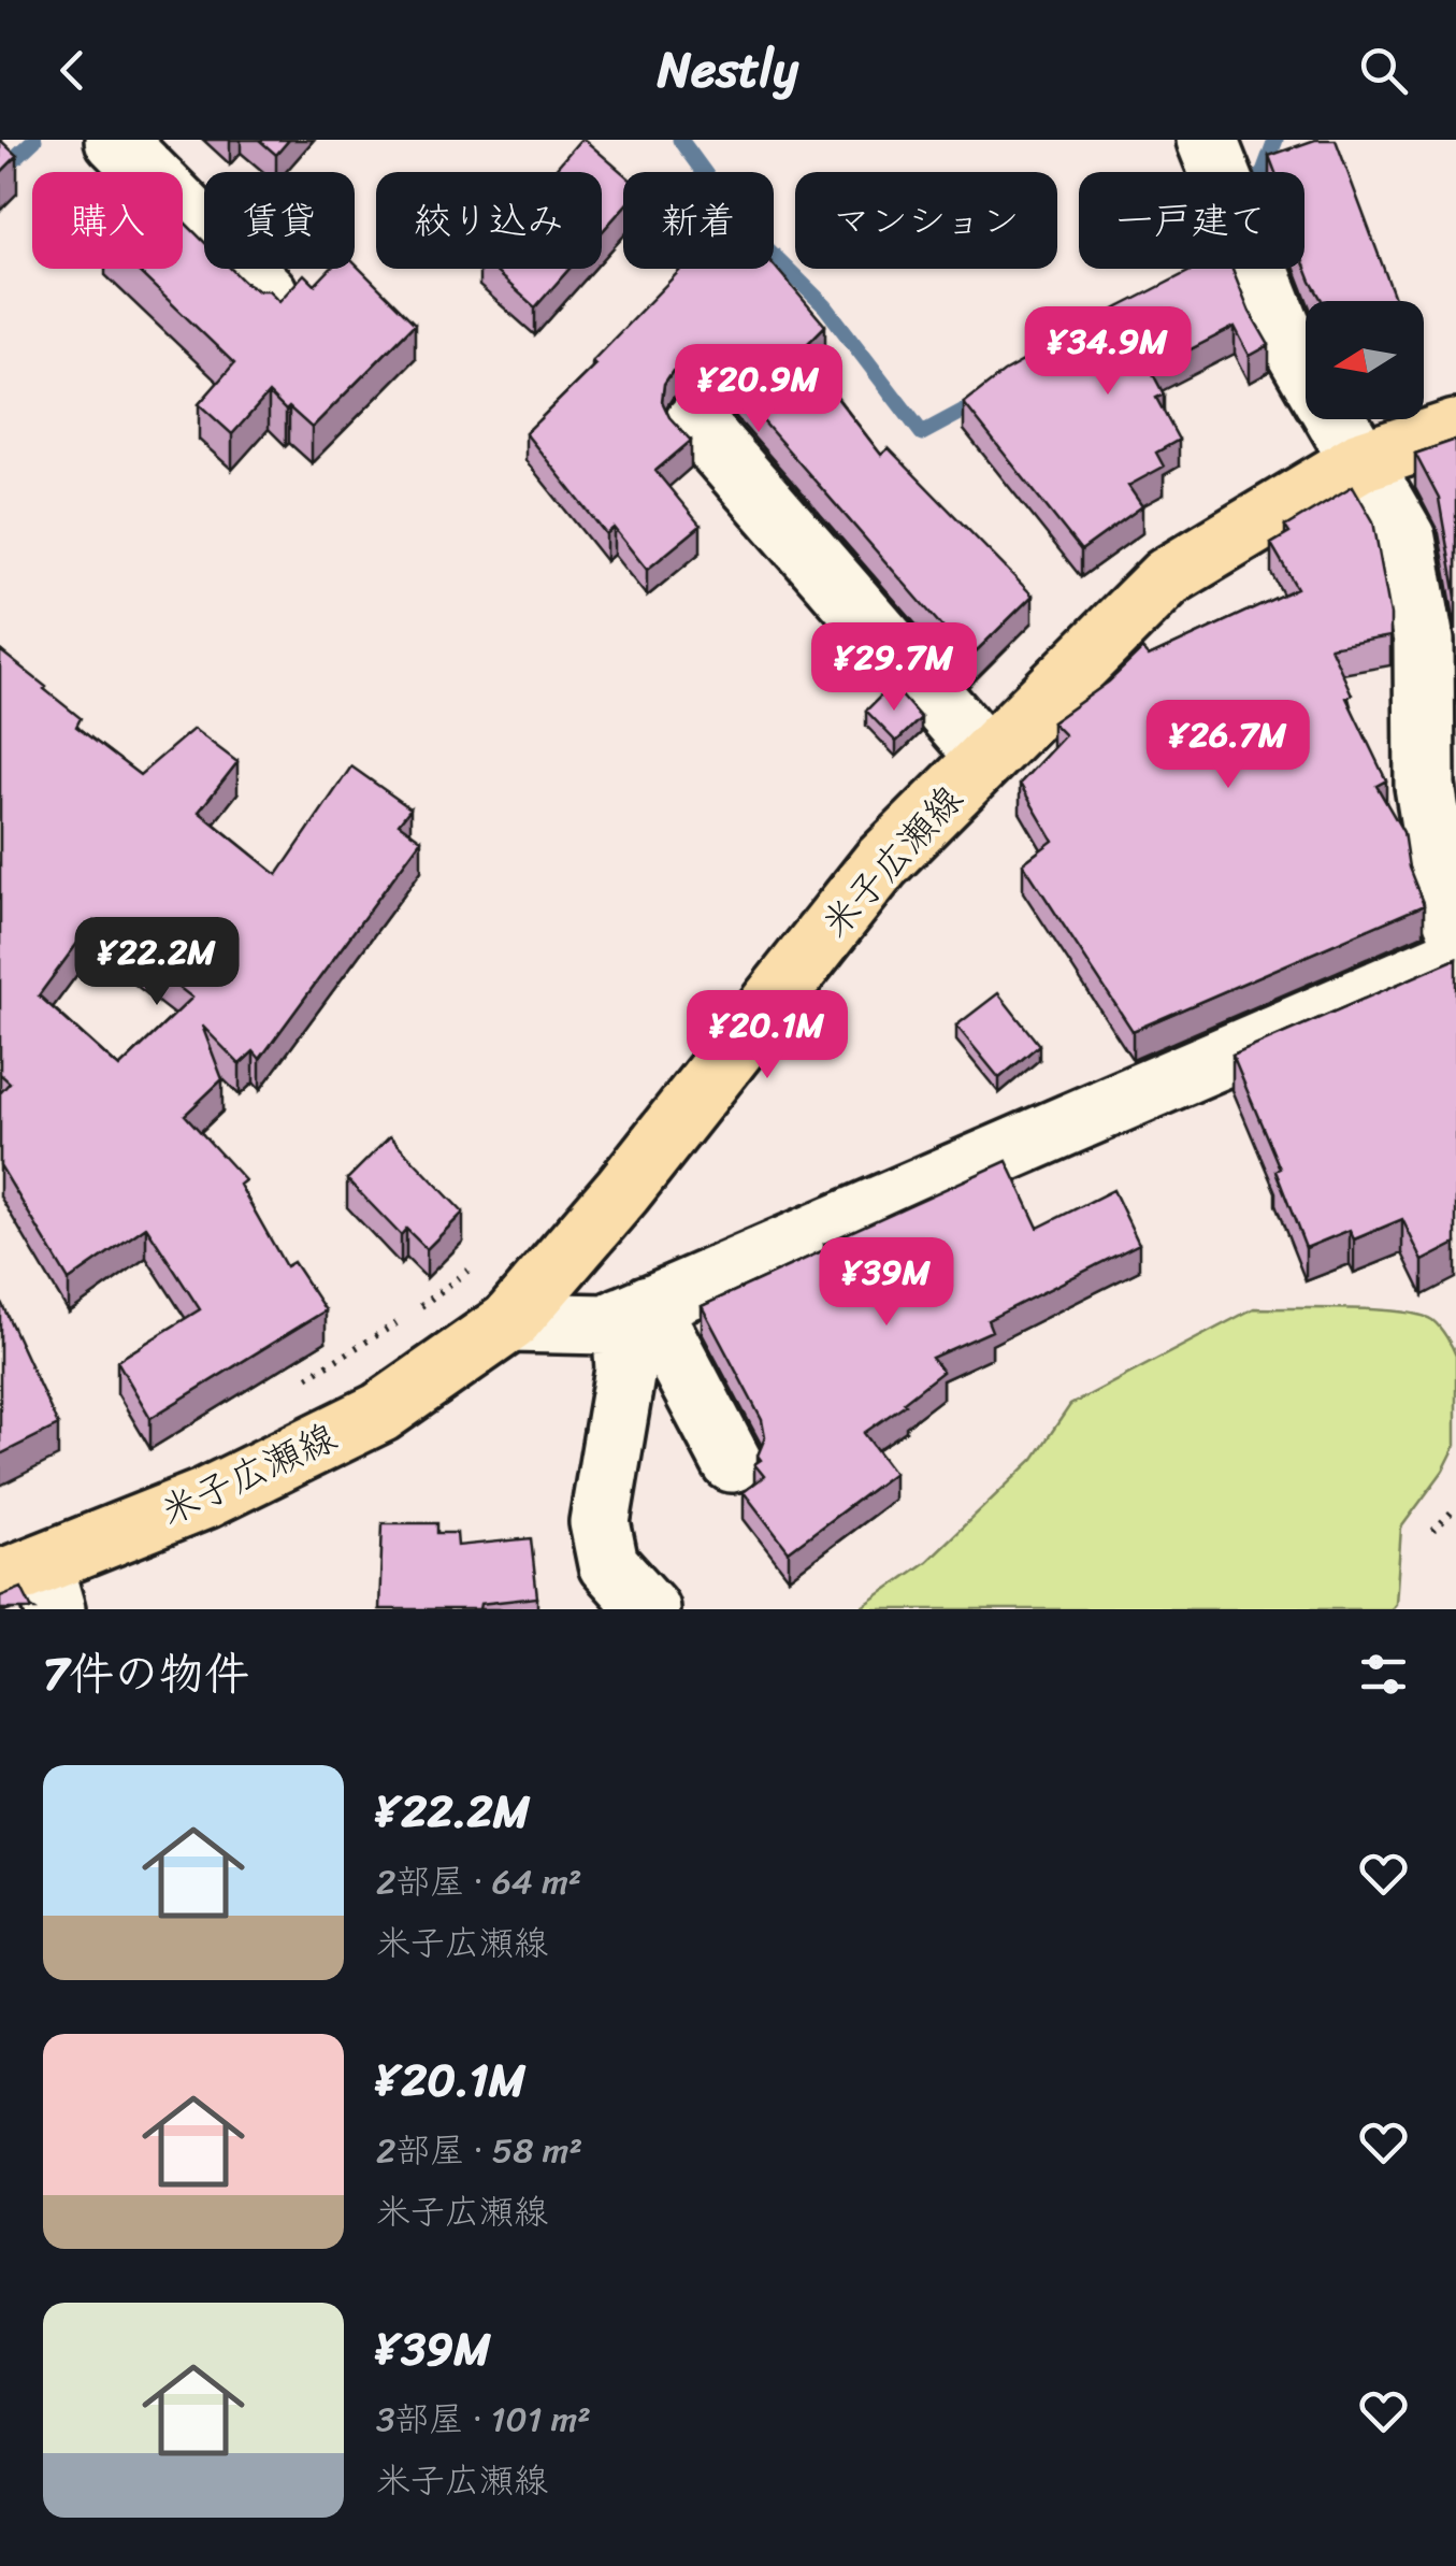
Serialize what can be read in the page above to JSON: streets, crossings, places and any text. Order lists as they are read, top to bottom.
{
  "streets": {
    "main road": ["米子広瀬線"]
  },
  "north": "left",
  "page": {
    "header": "Nestly",
    "chip": [
      "購入",
      "賃貸",
      "絞り込み",
      "新着",
      "マンション",
      "一戸建て"
    ],
    "price": [
      "¥34.9M",
      "¥20.9M",
      "¥29.7M",
      "¥26.7M",
      "¥22.2M",
      "¥20.1M",
      "¥39M"
    ],
    "heading": "7件の物件",
    "list": [
      {
        "name": "¥22.2M",
        "note": "2部屋 · 64 m² · 米子広瀬線"
      },
      {
        "name": "¥20.1M",
        "note": "2部屋 · 58 m² · 米子広瀬線"
      },
      {
        "name": "¥39M",
        "note": "3部屋 · 101 m² · 米子広瀬線"
      }
    ]
  }
}
